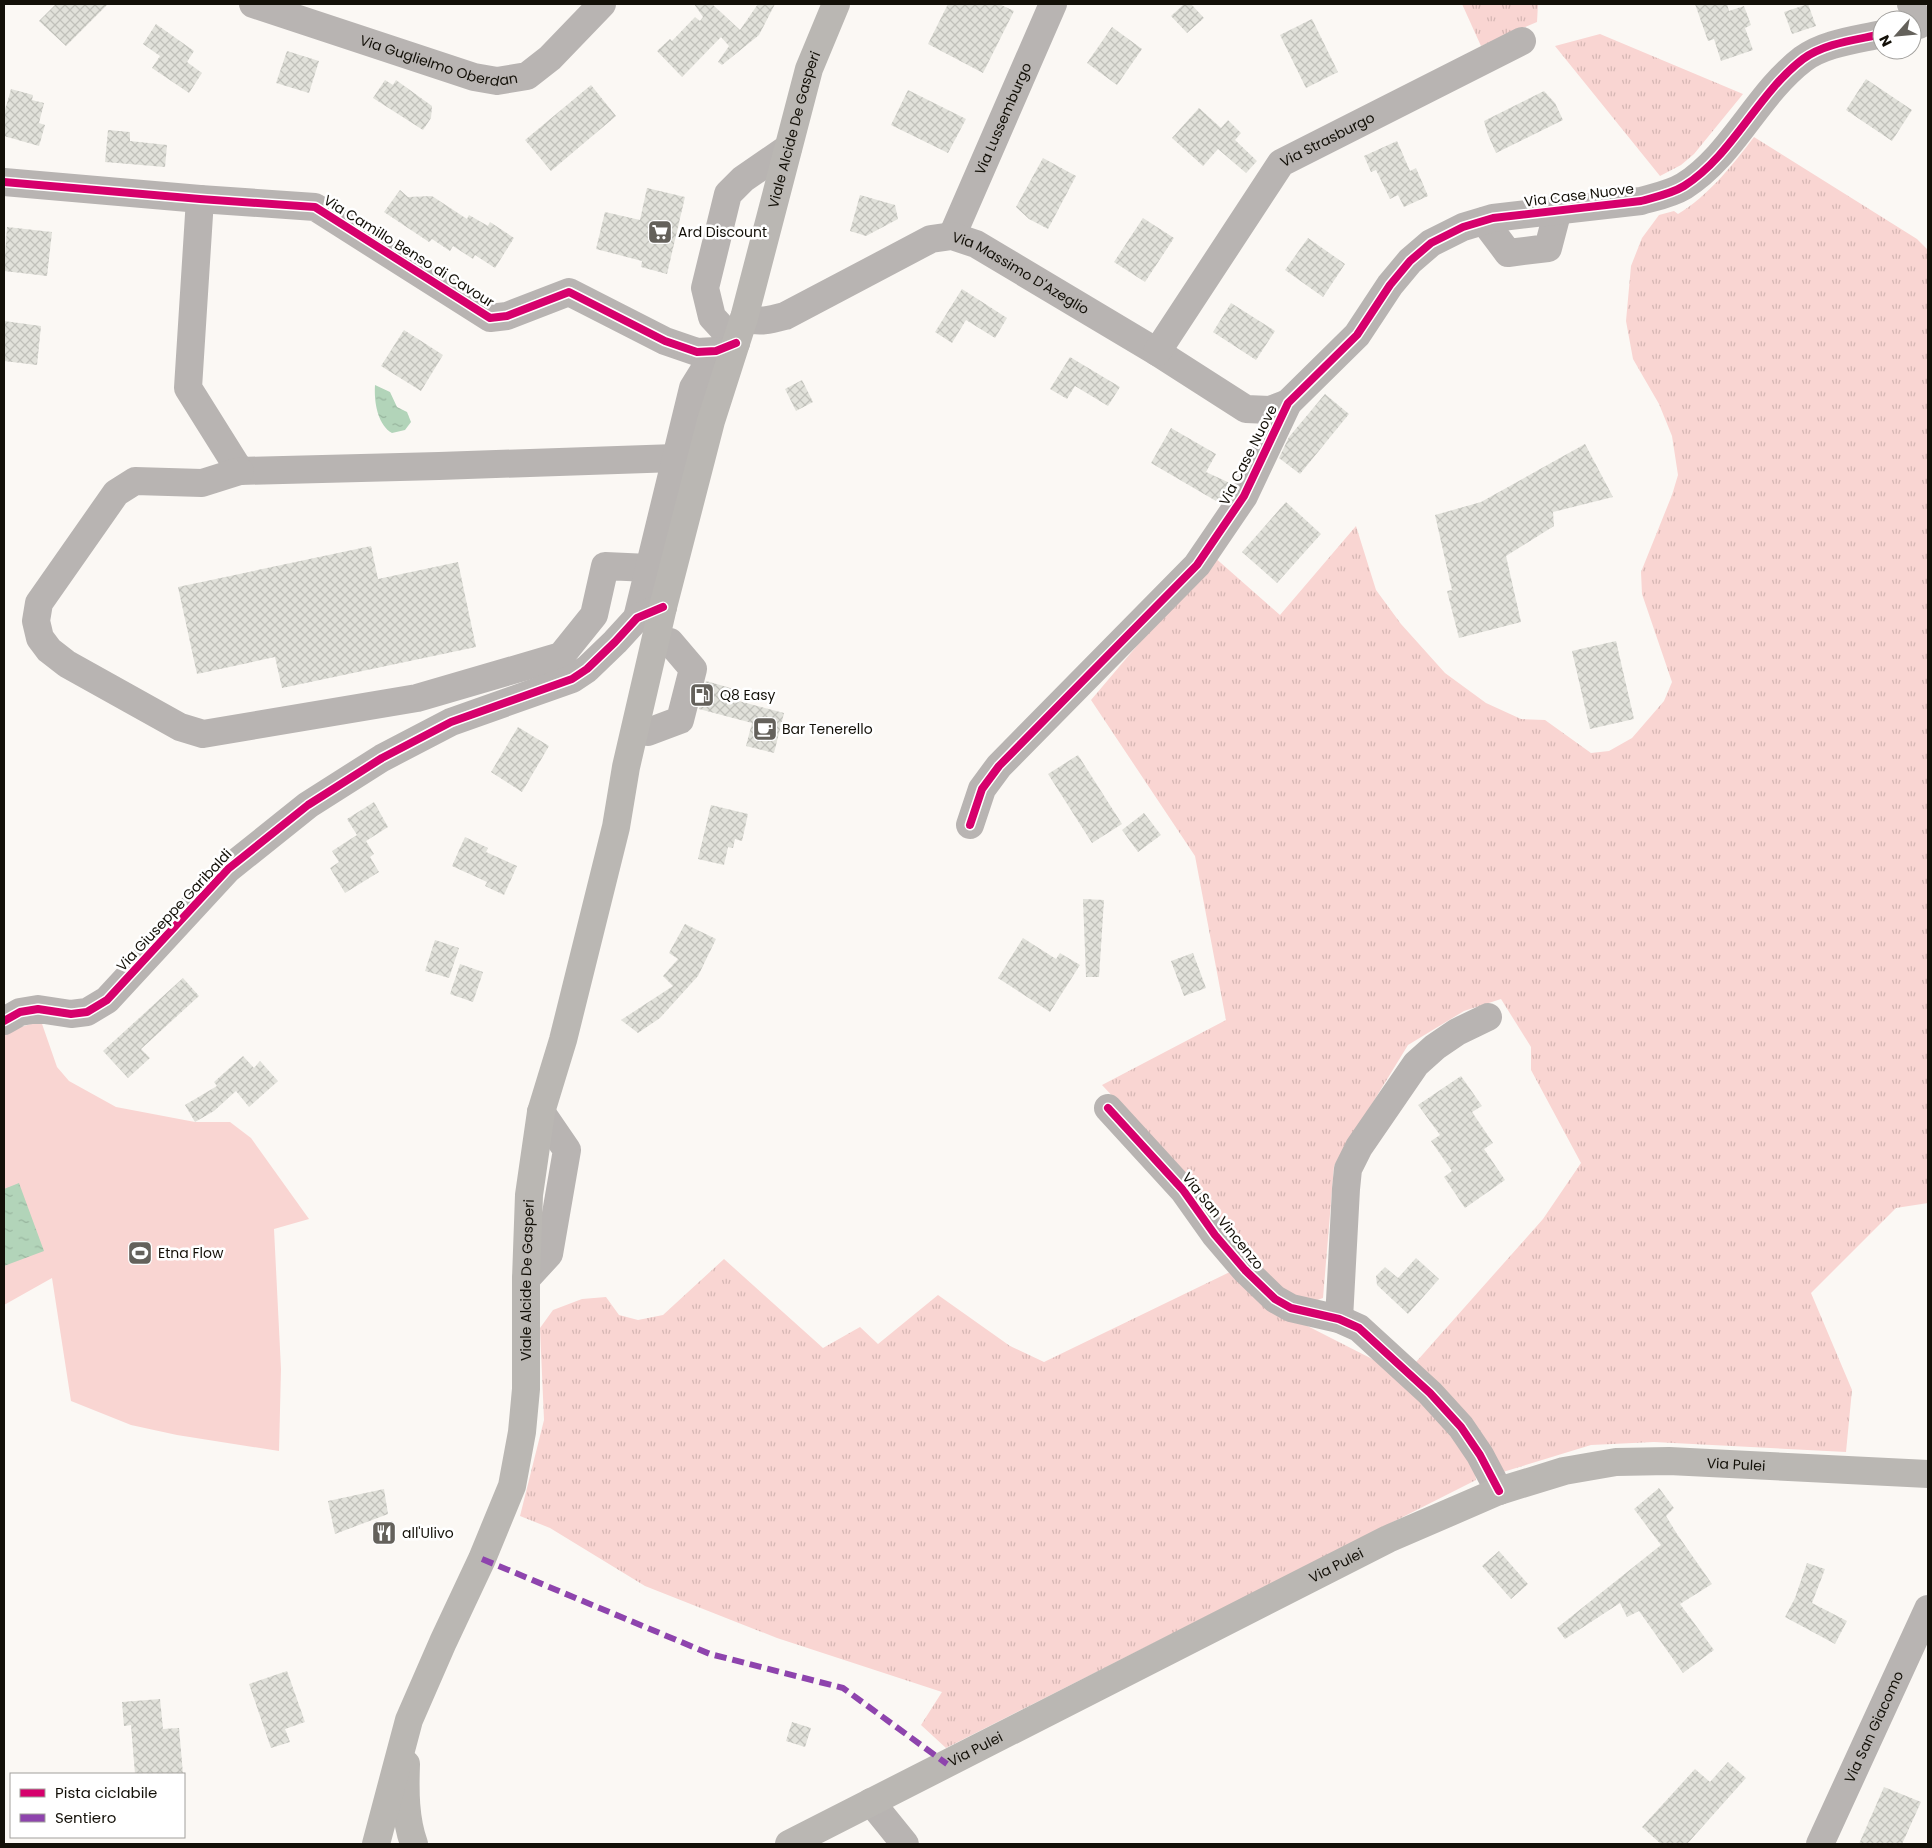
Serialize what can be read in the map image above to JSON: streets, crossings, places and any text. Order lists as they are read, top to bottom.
{
  "streets": {
    "main road": ["Viale Alcide De Gasperi", "Via Pulei"],
    "street": [
      "Via Guglielmo Oberdan",
      "Via Lussemburgo",
      "Via Strasburgo",
      "Via Case Nuove",
      "Via Camillo Benso di Cavour",
      "Via Massimo D'Azeglio",
      "Via Giuseppe Garibaldi",
      "Via San Vincenzo",
      "Via San Giacomo"
    ]
  },
  "crossings": [
    ["Via Lussemburgo", "Via Massimo D'Azeglio"],
    ["Viale Alcide De Gasperi", "Via Massimo D'Azeglio"],
    ["Via Strasburgo", "Via Massimo D'Azeglio"],
    ["Via Case Nuove", "Via Massimo D'Azeglio"],
    ["Via San Vincenzo", "Via Pulei"]
  ],
  "places": {
    "supermarket": ["Ard Discount"],
    "fuel station": ["Q8 Easy"],
    "cafe": ["Bar Tenerello"],
    "sports": ["Etna Flow"],
    "restaurant": ["all'Ulivo"]
  },
  "legend": ["Pista ciclabile", "Sentiero"],
  "north": "bottom left"
}
